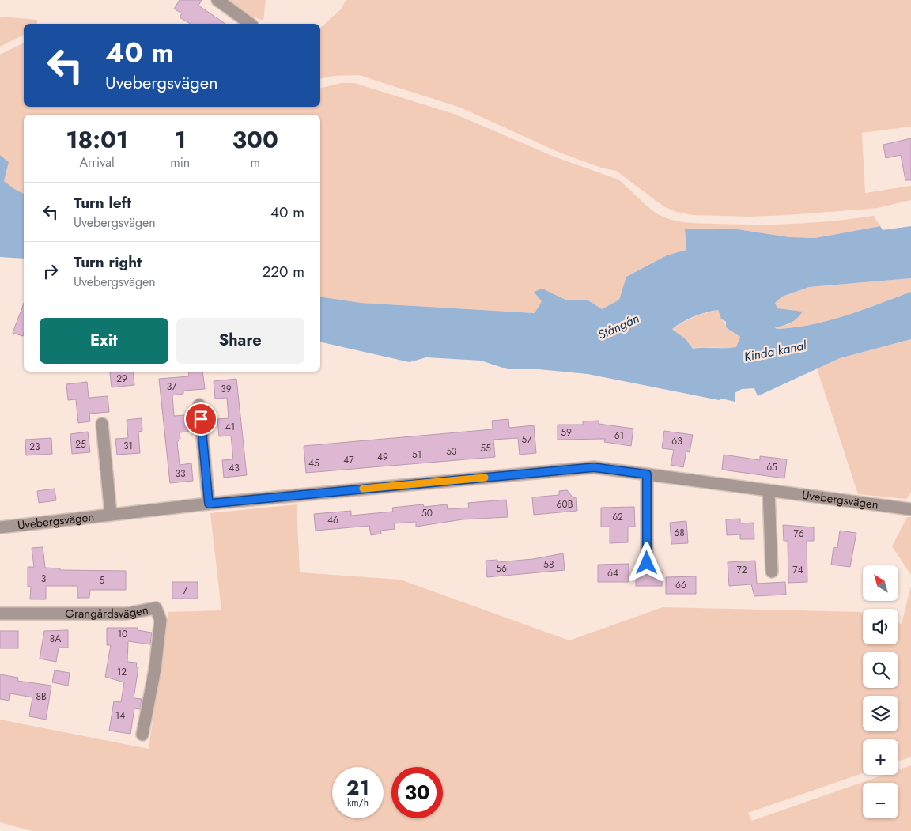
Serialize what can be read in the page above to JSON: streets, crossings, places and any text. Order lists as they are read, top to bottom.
{
  "streets": {
    "street": ["Uvebergsvägen", "Grangårdsvägen"]
  },
  "water": ["Stångån", "Kinda kanal"],
  "house_numbers": [
    "29",
    "37",
    "39",
    "41",
    "59",
    "61",
    "57",
    "63",
    "25",
    "31",
    "23",
    "55",
    "53",
    "51",
    "49",
    "47",
    "45",
    "65",
    "43",
    "33",
    "60B",
    "50",
    "62",
    "46",
    "68",
    "76",
    "58",
    "56",
    "72",
    "74",
    "64",
    "3",
    "5",
    "66",
    "7",
    "10",
    "8A",
    "12",
    "8B",
    "14"
  ],
  "north": "top left",
  "page": {
    "turn": ["40 m", "Uvebergsvägen"],
    "eta": [
      "18:01",
      "Arrival",
      "1",
      "min",
      "300",
      "m"
    ],
    "list": [
      {
        "name": "Turn left",
        "note": "Uvebergsvägen",
        "value": "40 m"
      },
      {
        "name": "Turn right",
        "note": "Uvebergsvägen",
        "value": "220 m"
      }
    ],
    "buttons": ["Exit", "Share"],
    "map_buttons": ["+", "−"],
    "speed": "21 km/h",
    "limit": "30"
  }
}
